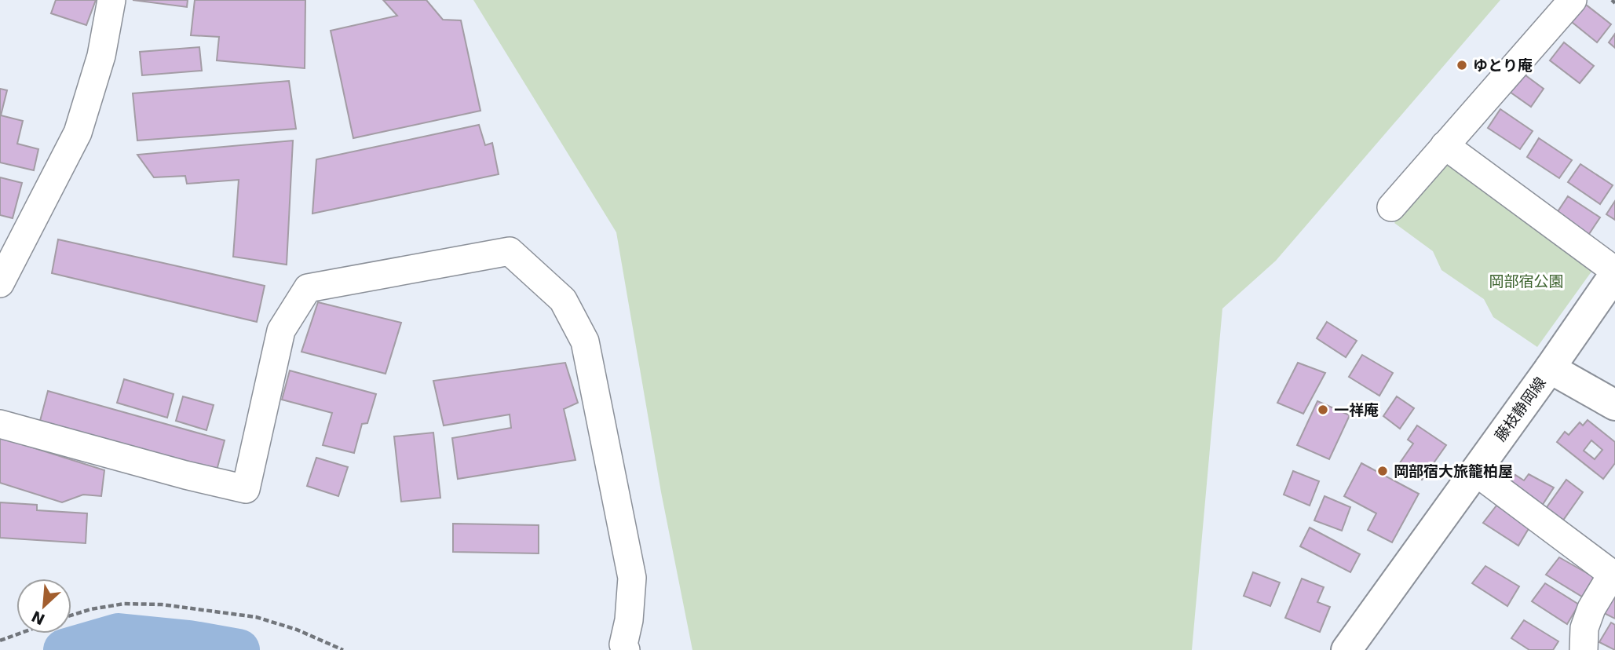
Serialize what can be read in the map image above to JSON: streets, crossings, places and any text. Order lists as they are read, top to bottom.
{
  "streets": {
    "main road": ["藤枝静岡線"]
  },
  "parks": ["岡部宿公園"],
  "places": ["ゆとり庵", "一祥庵", "岡部宿大旅籠柏屋"],
  "north": "bottom left"
}
